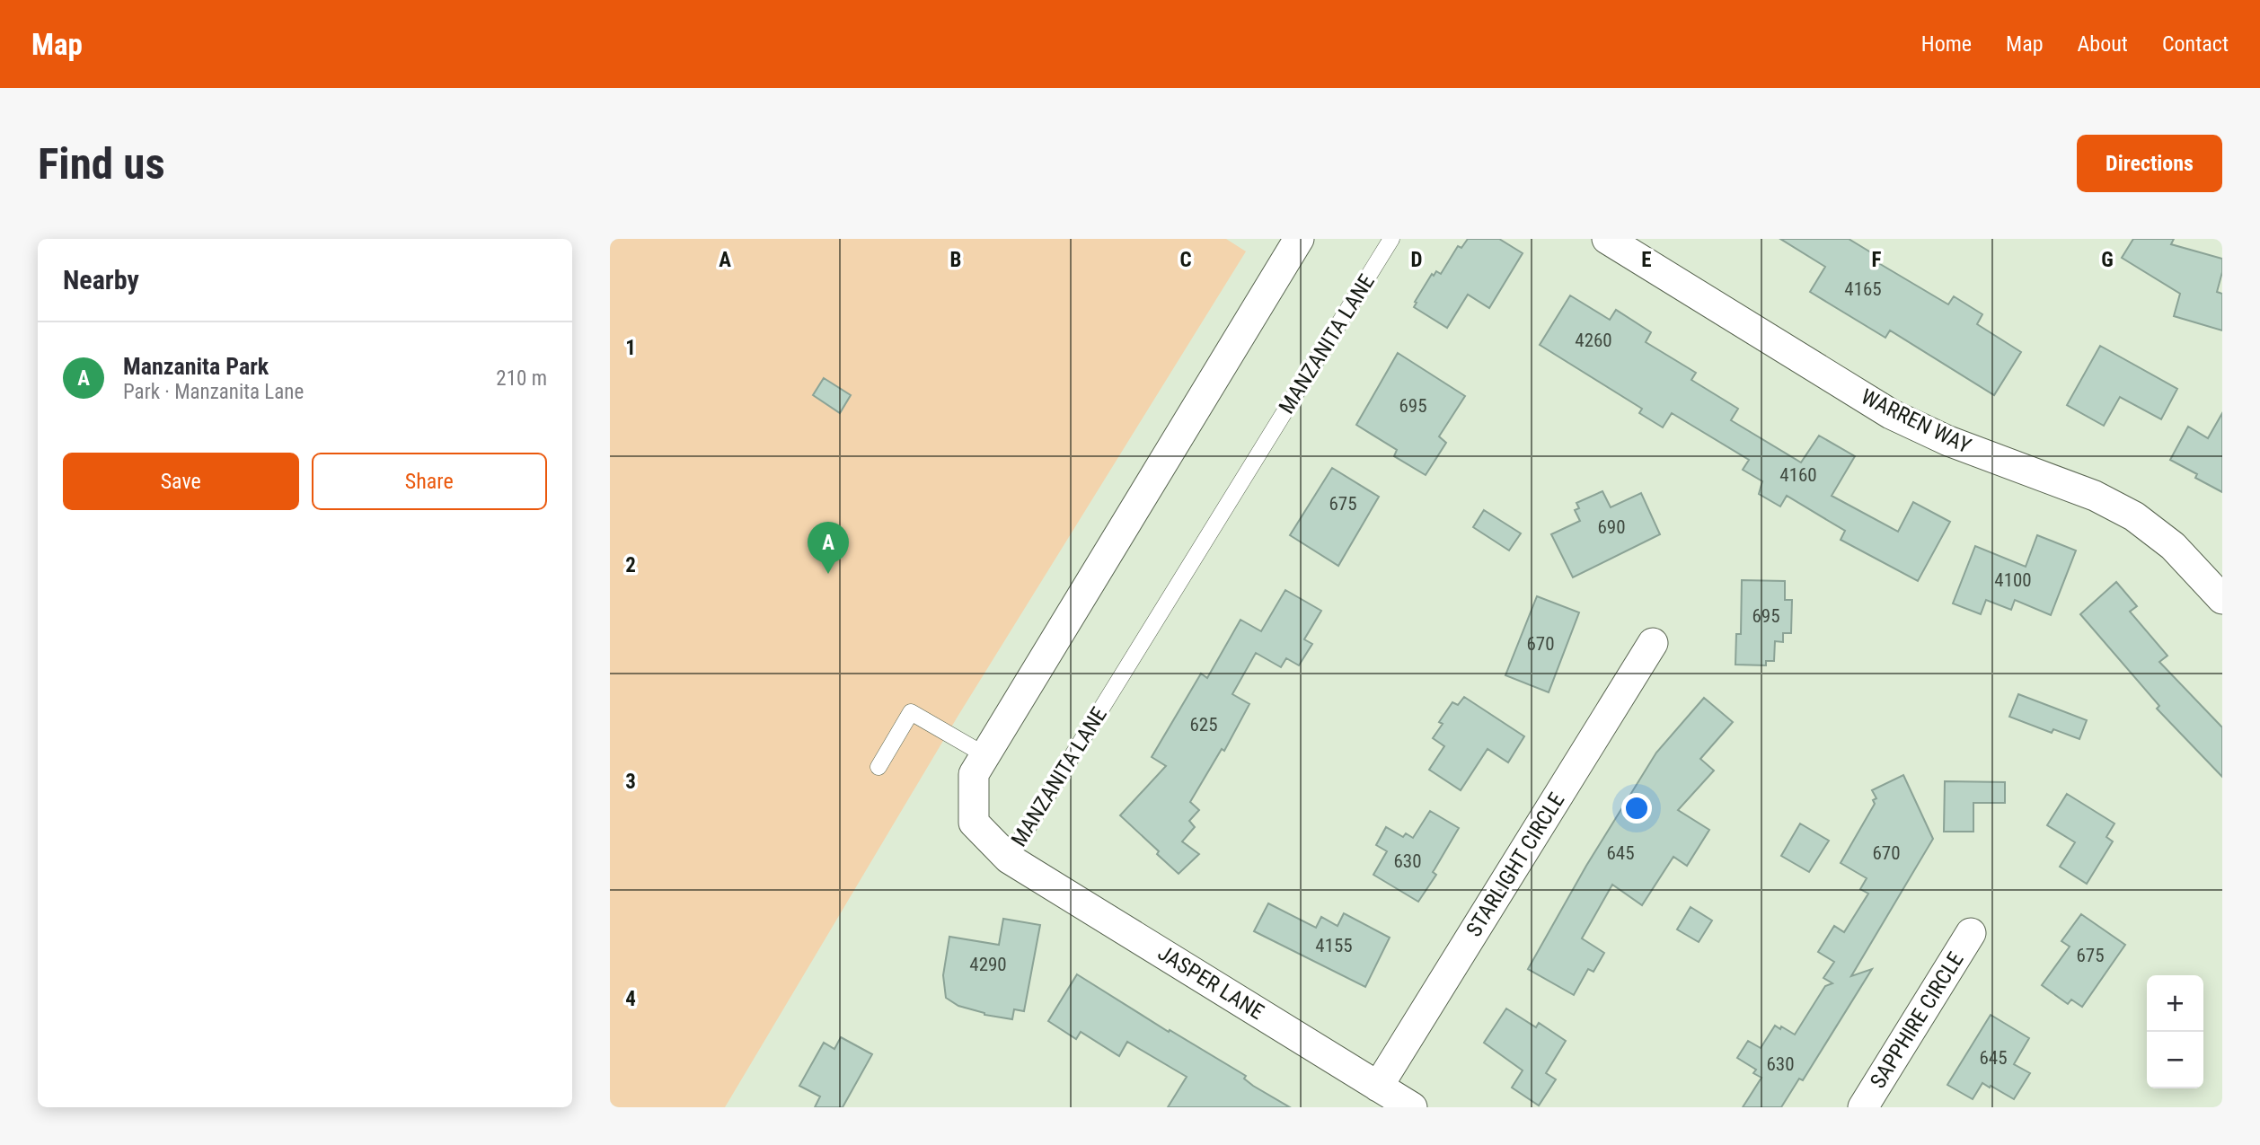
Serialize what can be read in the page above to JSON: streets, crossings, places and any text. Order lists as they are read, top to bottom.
{
  "streets": {
    "street": [
      "MANZANITA LANE",
      "WARREN WAY",
      "STARLIGHT CIRCLE",
      "JASPER LANE",
      "SAPPHIRE CIRCLE"
    ]
  },
  "crossings": [
    ["MANZANITA LANE", "JASPER LANE"],
    ["STARLIGHT CIRCLE", "JASPER LANE"]
  ],
  "house_numbers": [
    "4165",
    "4260",
    "695",
    "4160",
    "675",
    "690",
    "4100",
    "695",
    "670",
    "625",
    "645",
    "670",
    "630",
    "4155",
    "675",
    "4290",
    "645",
    "630"
  ],
  "page": {
    "header": "Map",
    "nav": [
      "Home",
      "Map",
      "About",
      "Contact"
    ],
    "buttons": [
      "Directions",
      ["Save", "Share"]
    ],
    "title": "Find us",
    "heading": "Nearby",
    "list": [
      {
        "mark": "A",
        "name": "Manzanita Park",
        "note": "Park · Manzanita Lane",
        "value": "210 m"
      }
    ],
    "pins": "A",
    "map_buttons": ["+", "−"]
  },
  "grid": {
    "columns": [
      "A",
      "B",
      "C",
      "D",
      "E",
      "F",
      "G"
    ],
    "rows": [
      "1",
      "2",
      "3",
      "4"
    ]
  }
}
